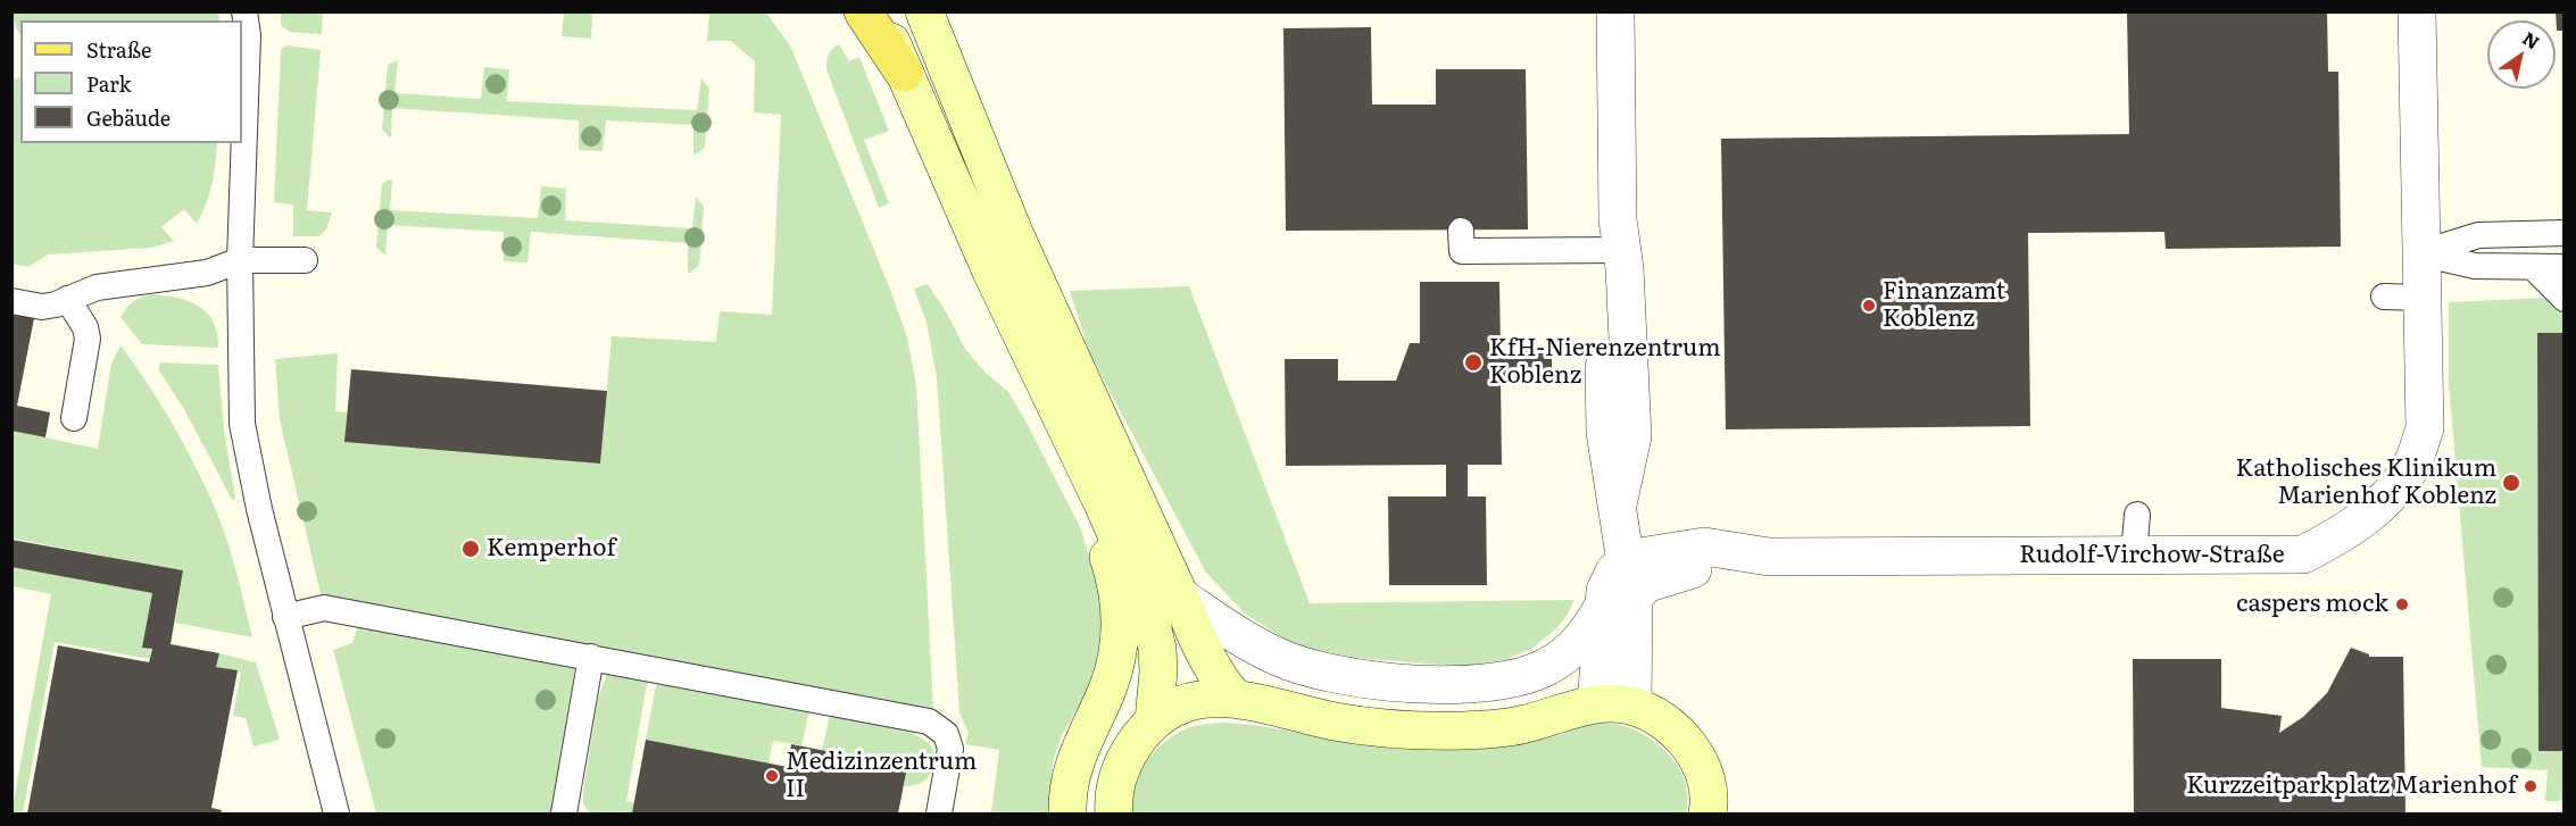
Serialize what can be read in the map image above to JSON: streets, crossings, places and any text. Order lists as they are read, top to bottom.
{
  "streets": {
    "street": ["Rudolf-Virchow-Straße"]
  },
  "places": [
    "Finanzamt Koblenz",
    "KfH-Nierenzentrum Koblenz",
    "Katholisches Klinikum Marienhof Koblenz",
    "Kemperhof",
    "caspers mock",
    "Medizinzentrum II",
    "Kurzzeitparkplatz Marienhof"
  ],
  "legend": ["Straße", "Park", "Gebäude"],
  "north": "top right"
}
